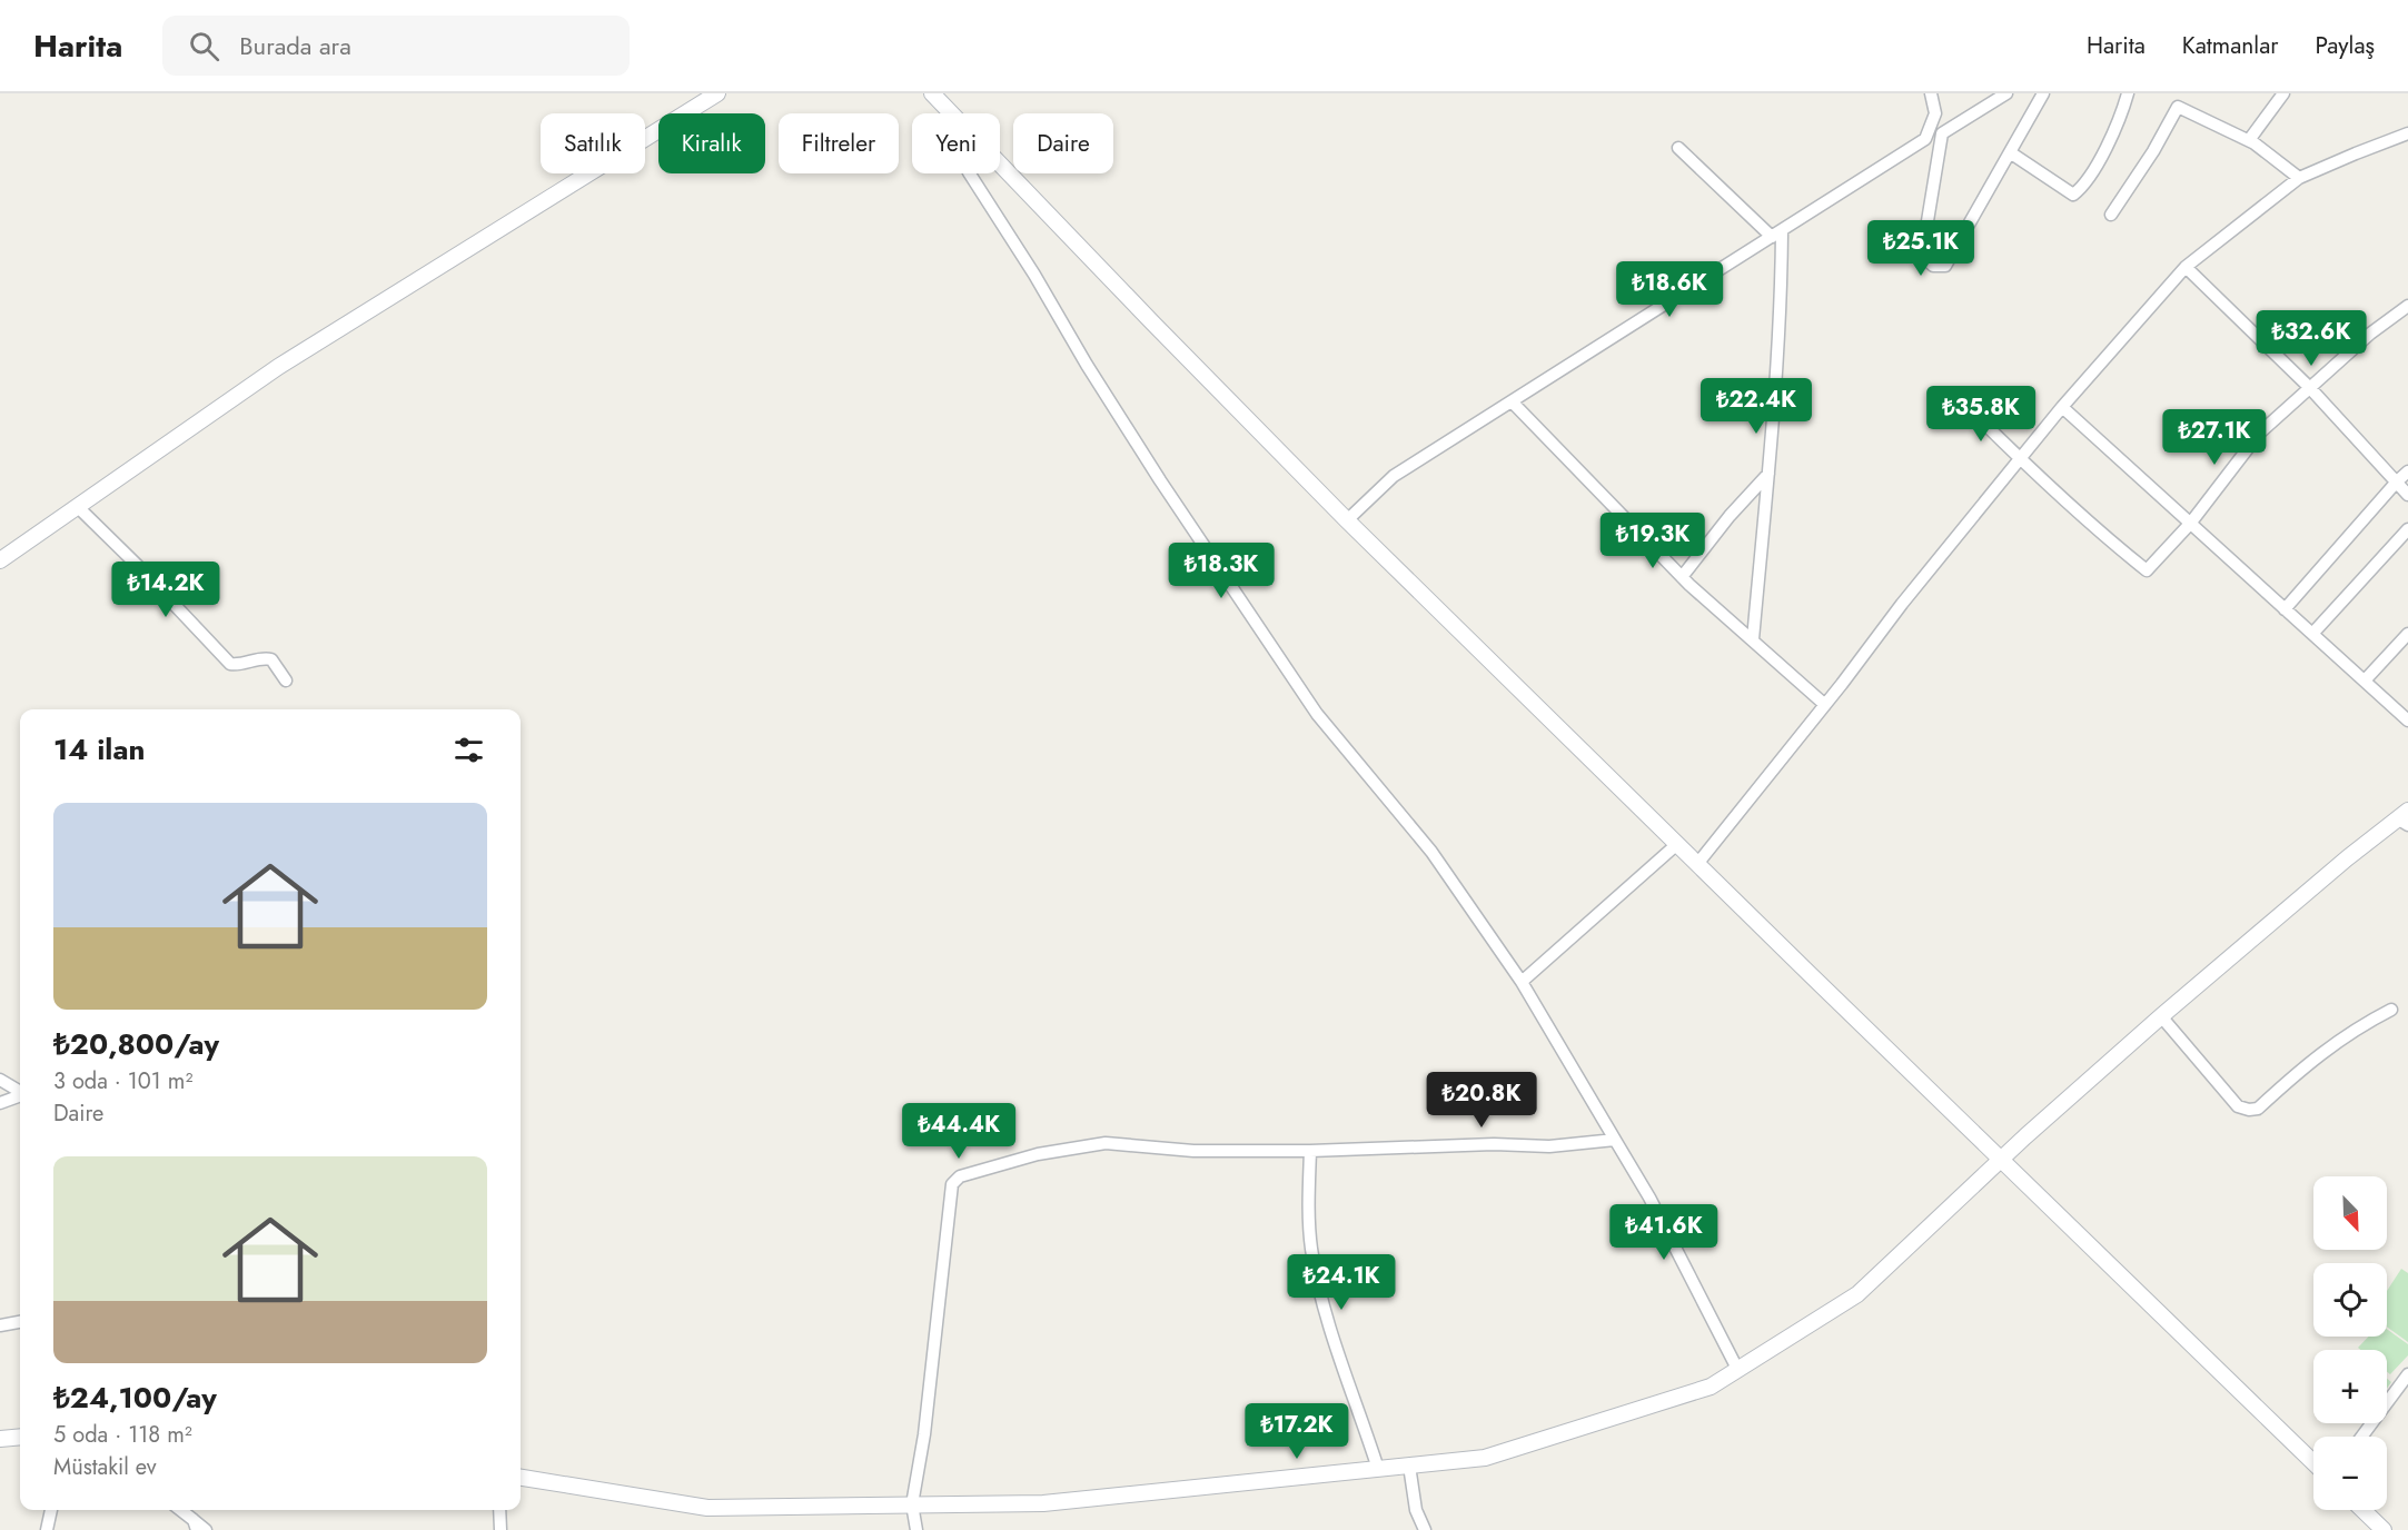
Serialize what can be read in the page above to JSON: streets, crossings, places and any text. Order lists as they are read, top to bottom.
{
  "north": "bottom right",
  "page": {
    "header": "Harita",
    "search": "Burada ara",
    "nav": ["Harita", "Katmanlar", "Paylaş"],
    "chip": [
      "Satılık",
      "Kiralık",
      "Filtreler",
      "Yeni",
      "Daire"
    ],
    "price": [
      "₺25.1K",
      "₺18.6K",
      "₺32.6K",
      "₺22.4K",
      "₺35.8K",
      "₺27.1K",
      "₺19.3K",
      "₺18.3K",
      "₺14.2K",
      "₺20.8K",
      "₺44.4K",
      "₺41.6K",
      "₺24.1K",
      "₺17.2K"
    ],
    "heading": "14 ilan",
    "list": [
      {
        "name": "₺20,800/ay",
        "note": "3 oda · 101 m² · Daire"
      },
      {
        "name": "₺24,100/ay",
        "note": "5 oda · 118 m² · Müstakil ev"
      }
    ],
    "map_buttons": ["+", "−"]
  }
}
